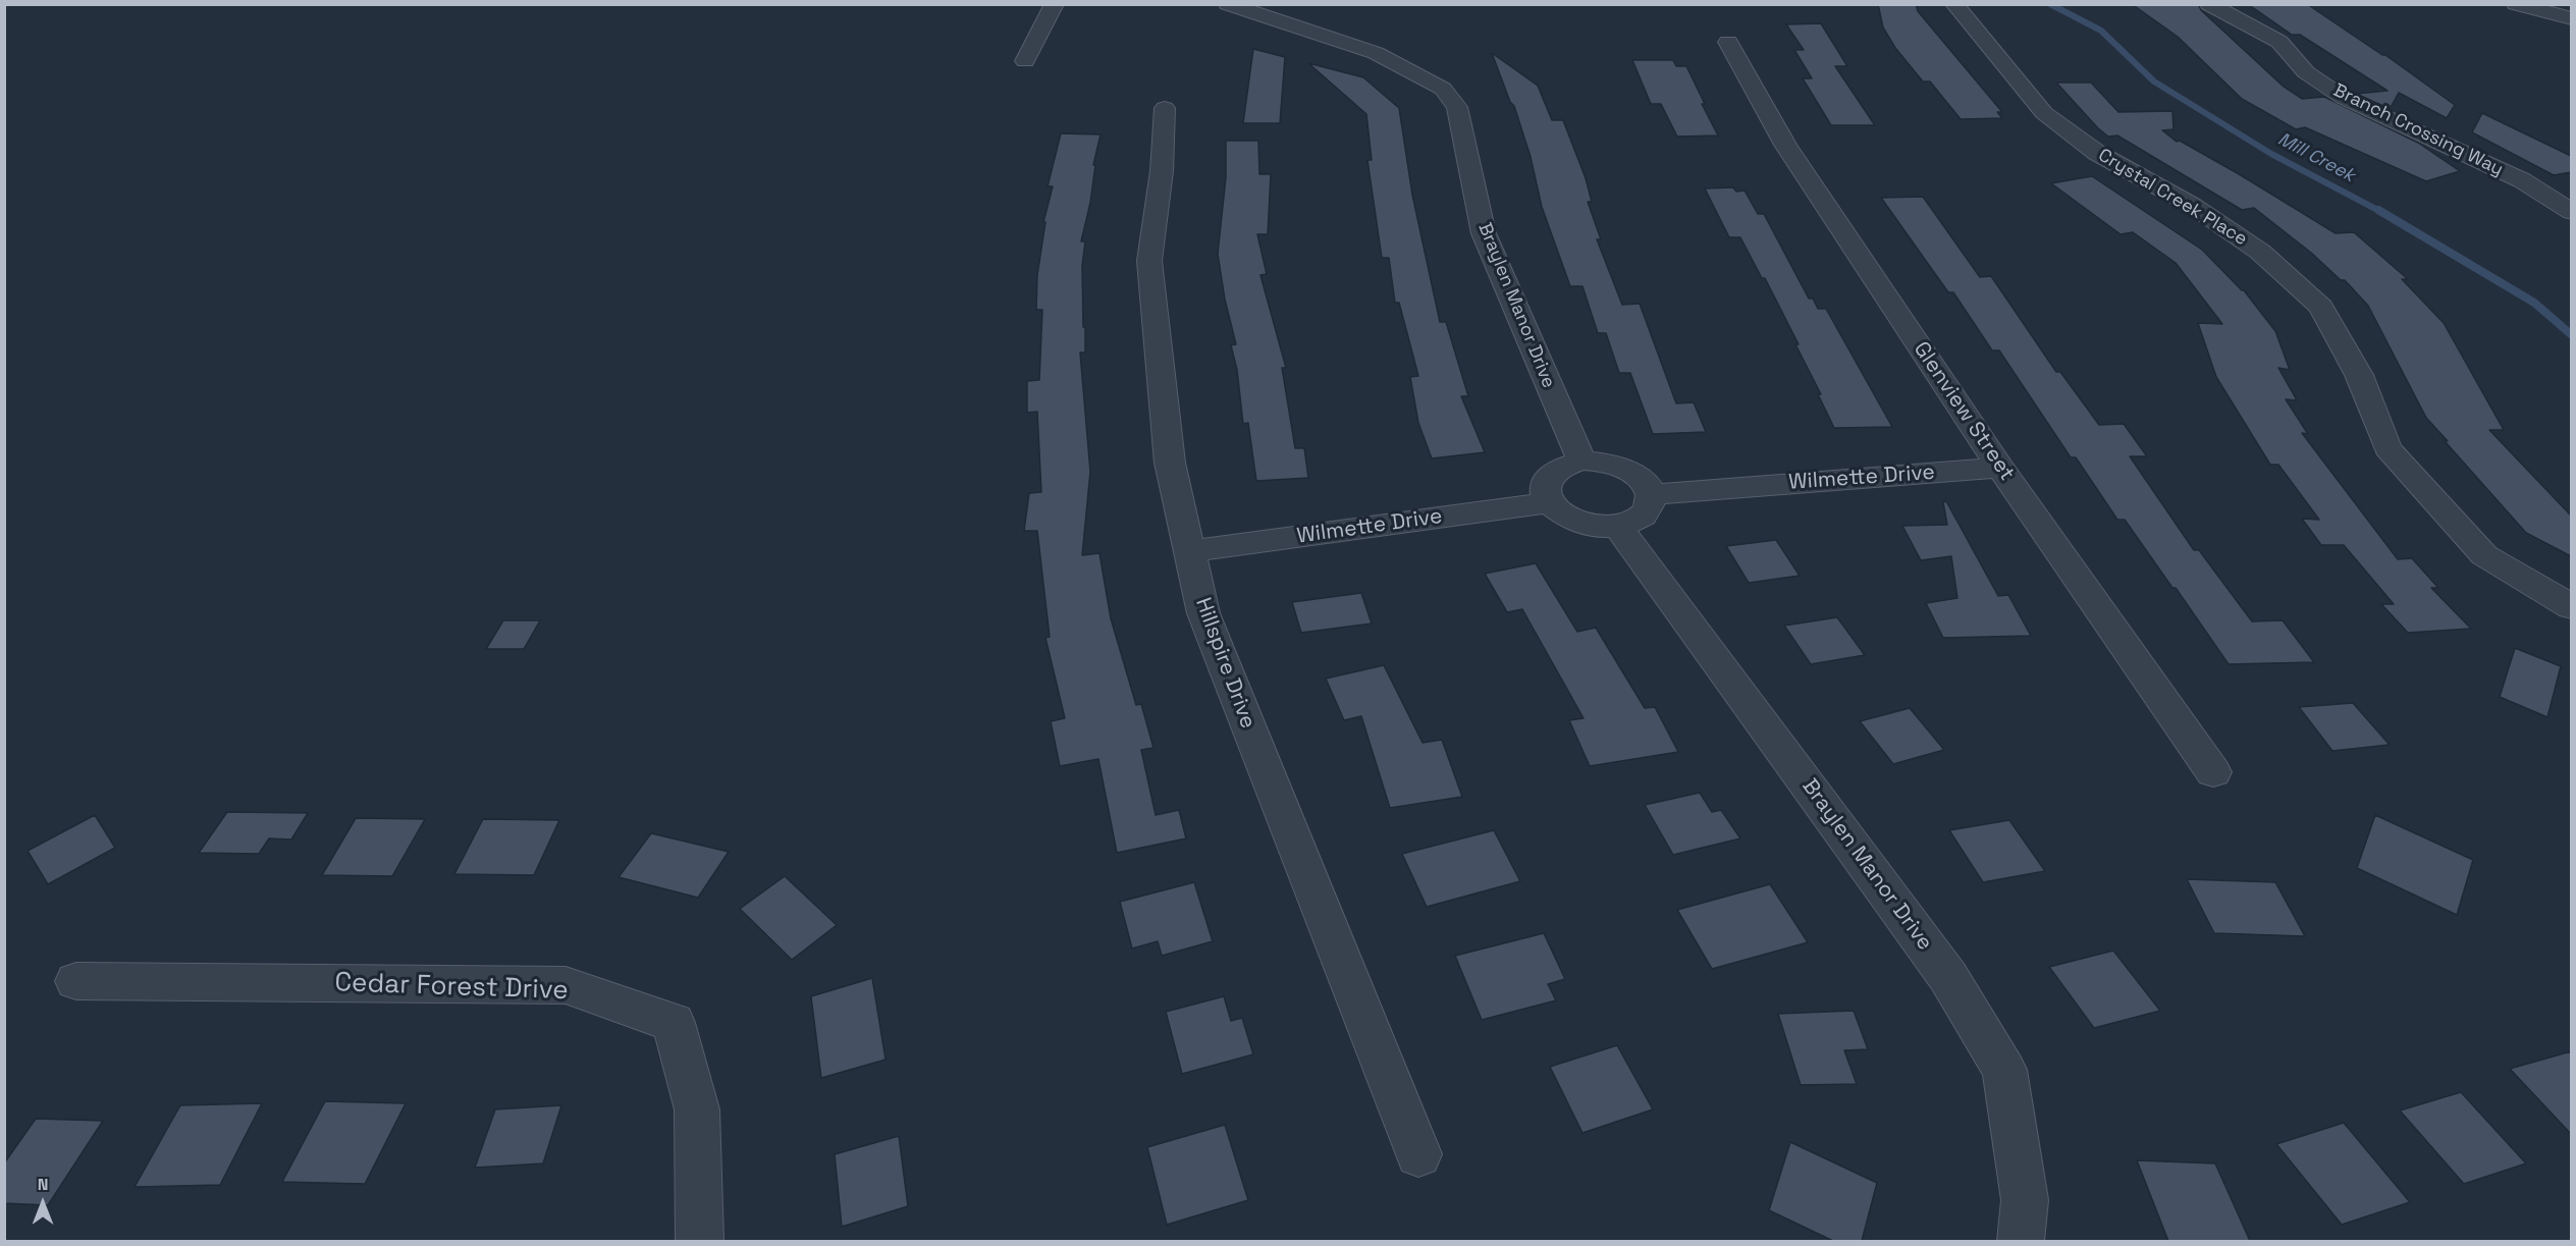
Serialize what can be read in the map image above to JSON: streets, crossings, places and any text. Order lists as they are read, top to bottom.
{
  "streets": {
    "street": [
      "Branch Crossing Way",
      "Crystal Creek Place",
      "Braylen Manor Drive",
      "Glenview Street",
      "Wilmette Drive",
      "Hillspire Drive",
      "Cedar Forest Drive"
    ]
  },
  "crossings": [
    ["Braylen Manor Drive", "Wilmette Drive"],
    ["Glenview Street", "Wilmette Drive"],
    ["Wilmette Drive", "Hillspire Drive"]
  ],
  "water": ["Mill Creek"],
  "north": "top"
}
